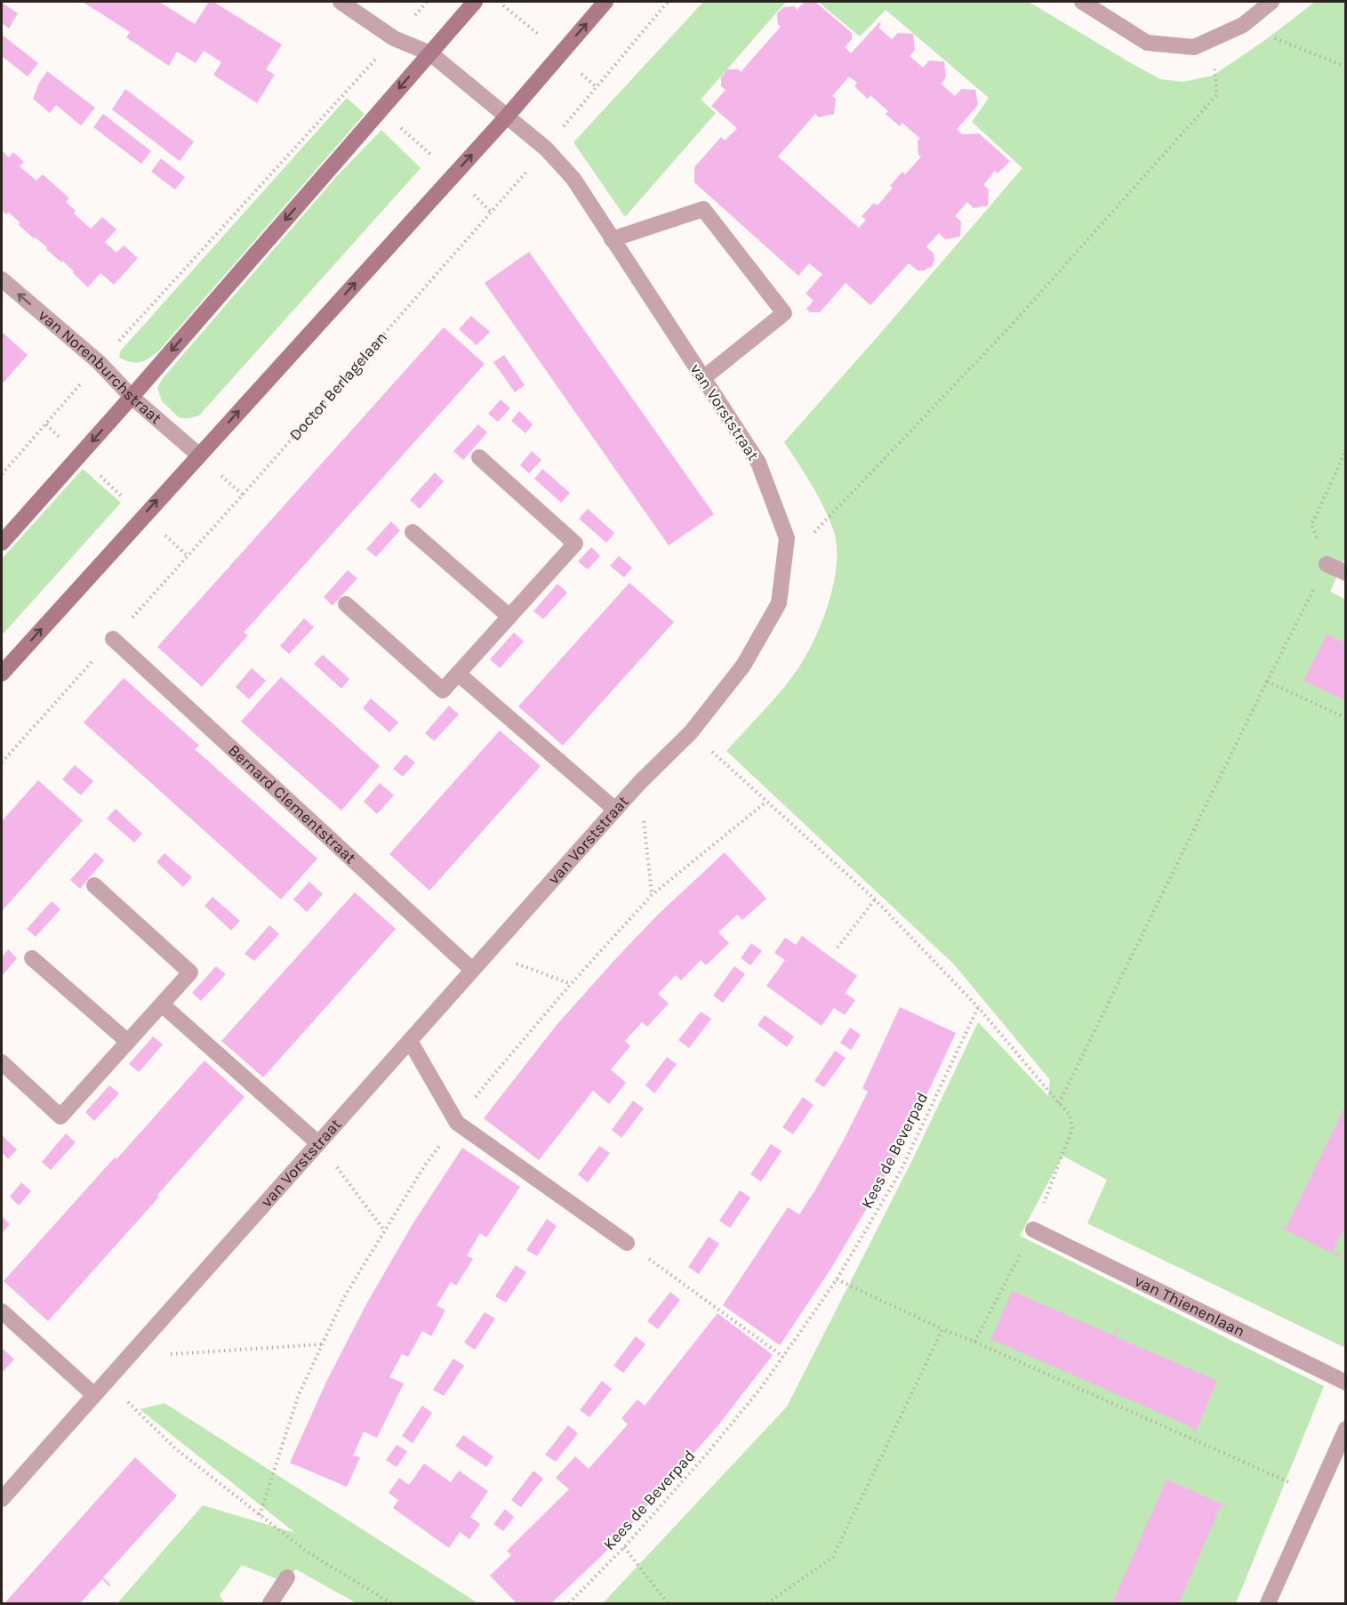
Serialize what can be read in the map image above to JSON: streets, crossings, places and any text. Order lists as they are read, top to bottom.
{
  "streets": {
    "street": [
      "van Norenburchstraat",
      "van Vorststraat",
      "Bernard Clementstraat",
      "van Thienenlaan"
    ],
    "path": ["Doctor Berlagelaan", "Kees de Beverpad"]
  },
  "crossings": [
    ["Doctor Berlagelaan", "van Vorststraat"],
    ["Doctor Berlagelaan", "Bernard Clementstraat"],
    ["van Vorststraat", "Bernard Clementstraat"]
  ],
  "one_way": ["van Norenburchstraat"]
}
